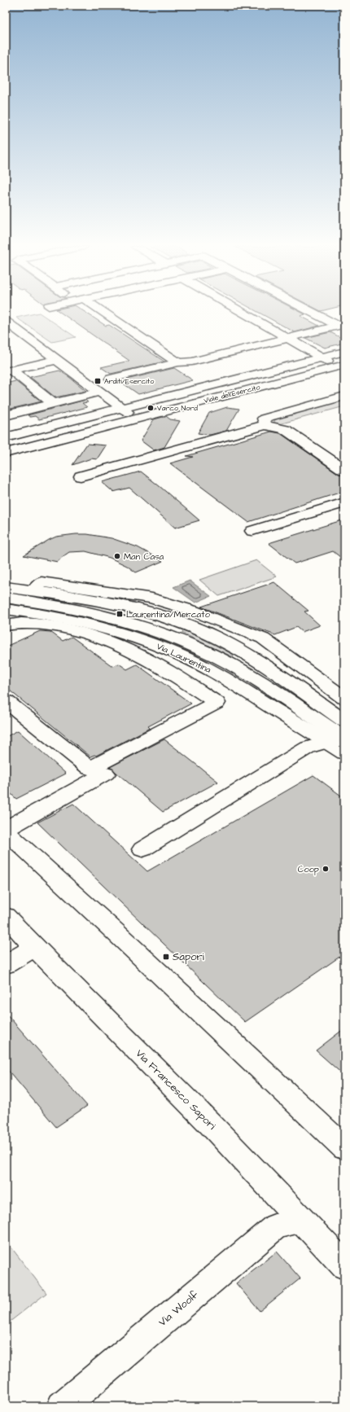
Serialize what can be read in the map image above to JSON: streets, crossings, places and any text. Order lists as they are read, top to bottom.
{
  "streets": {
    "street": [
      "Viale dell'Esercito",
      "Via Laurentina",
      "Via Francesco Sapori",
      "Via Woolf"
    ]
  },
  "crossings": [
    ["Via Francesco Sapori", "Via Woolf"]
  ],
  "places": {
    "transit": ["Arditi/Esercito", "Laurentina/Mercato", "Sapori"],
    "other": ["Varco Nord", "Man Casa", "Coop"]
  }
}
